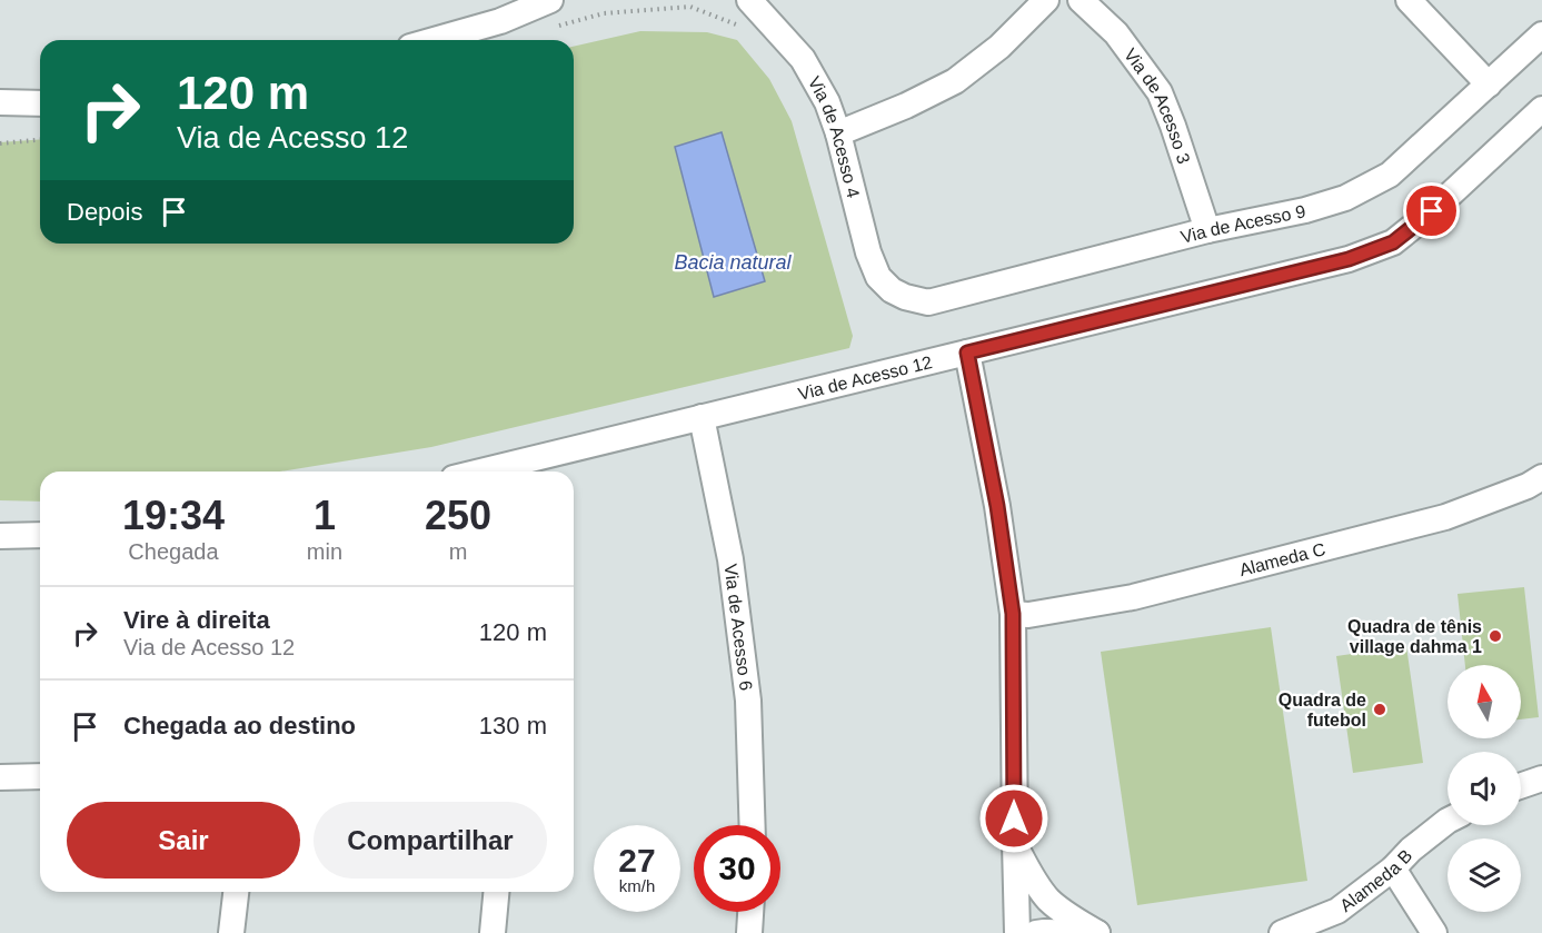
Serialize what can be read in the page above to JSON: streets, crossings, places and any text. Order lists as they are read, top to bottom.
{
  "streets": {
    "street": [
      "Via de Acesso 3",
      "Via de Acesso 4",
      "Via de Acesso 9",
      "Via de Acesso 12",
      "Alameda C",
      "Via de Acesso 6",
      "Alameda B"
    ]
  },
  "crossings": [
    ["Via de Acesso 3", "Via de Acesso 9"],
    ["Via de Acesso 4", "Via de Acesso 9"],
    ["Via de Acesso 12", "Via de Acesso 6"]
  ],
  "water": ["Bacia natural"],
  "places": ["Quadra de tênis village dahma 1", "Quadra de futebol"],
  "north": "top",
  "page": {
    "turn": ["120 m", "Via de Acesso 12"],
    "then": "Depois",
    "eta": [
      "19:34",
      "Chegada",
      "1",
      "min",
      "250",
      "m"
    ],
    "list": [
      {
        "name": "Vire à direita",
        "note": "Via de Acesso 12",
        "value": "120 m"
      },
      {
        "name": "Chegada ao destino",
        "value": "130 m"
      }
    ],
    "buttons": ["Sair", "Compartilhar"],
    "speed": "27 km/h",
    "limit": "30"
  }
}
